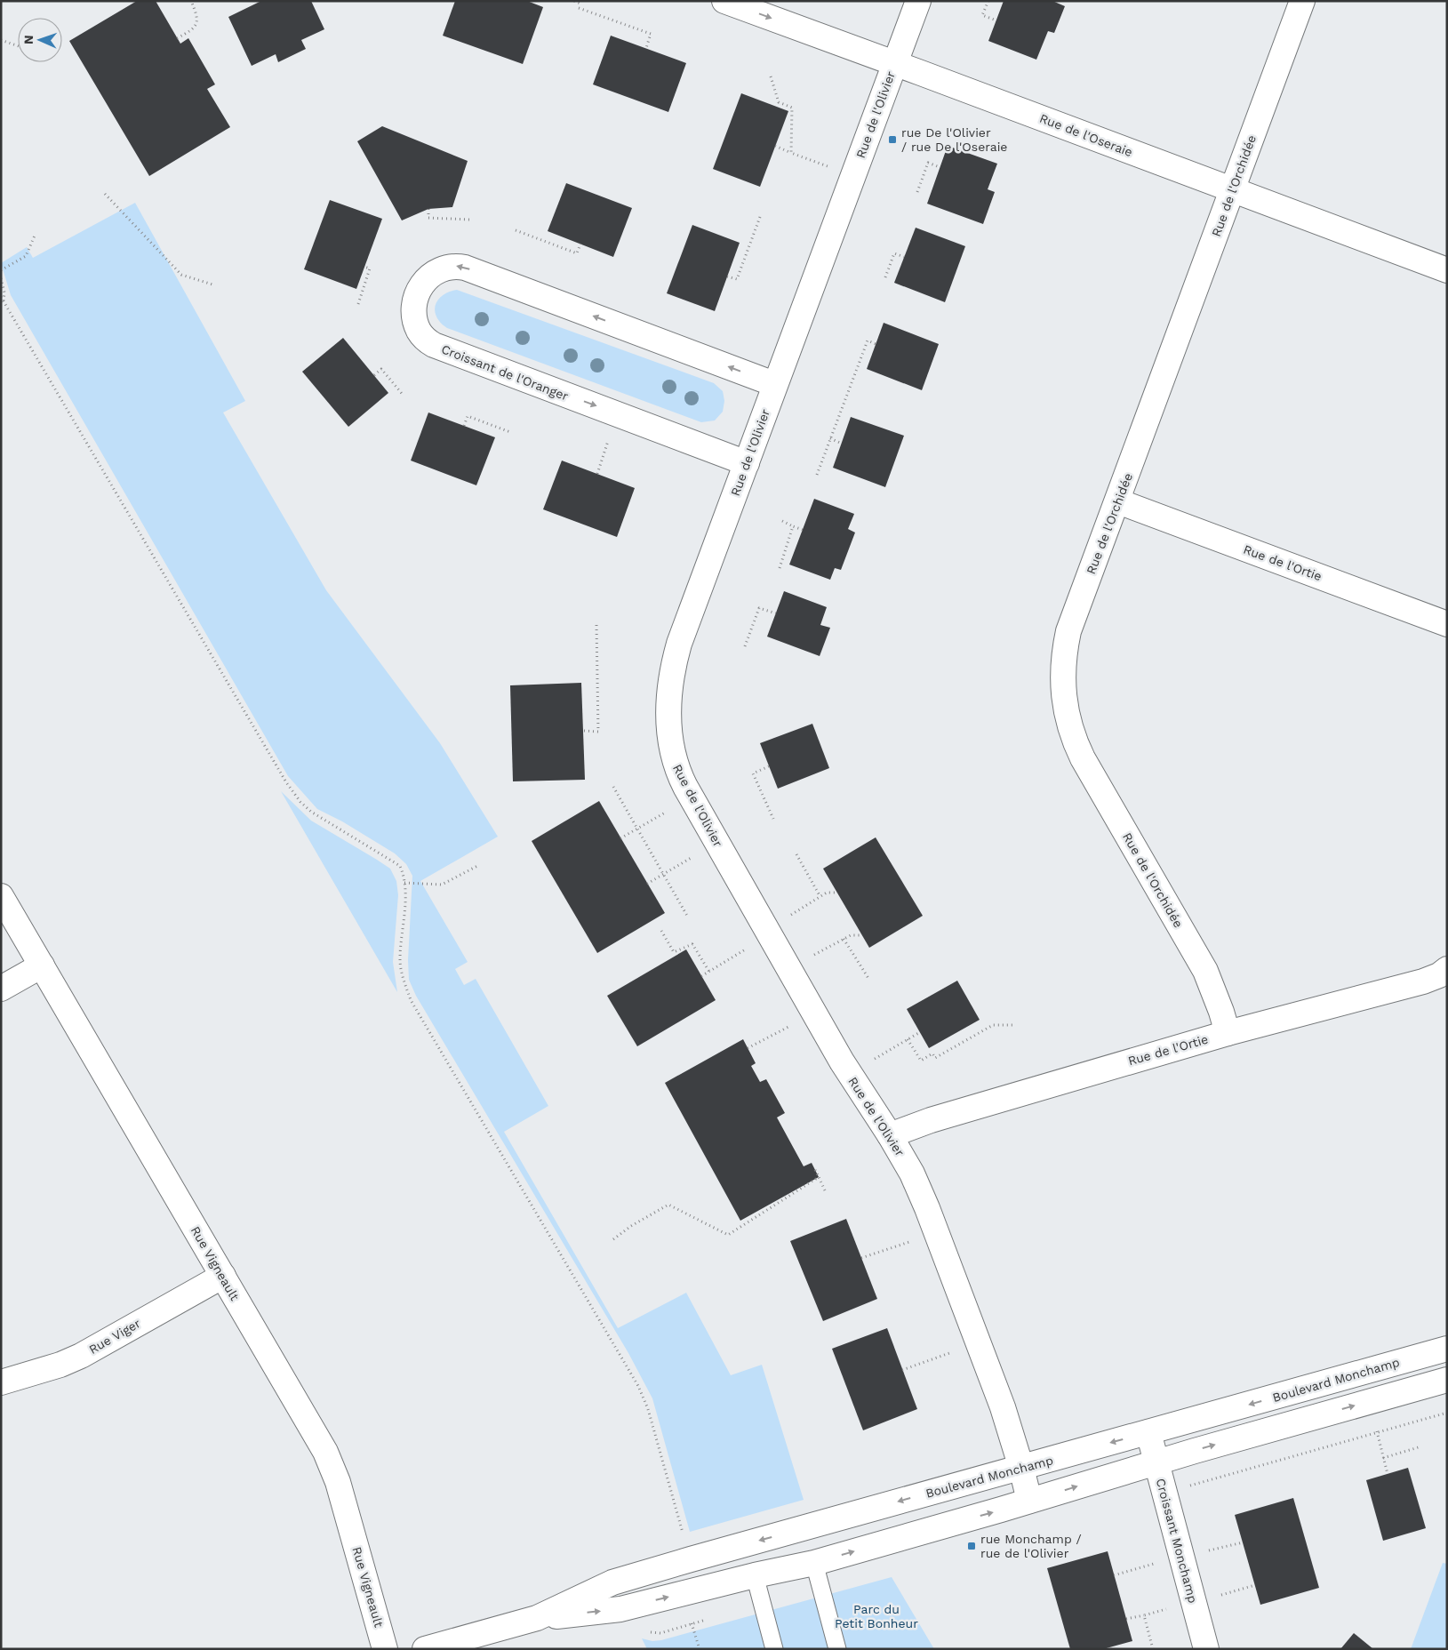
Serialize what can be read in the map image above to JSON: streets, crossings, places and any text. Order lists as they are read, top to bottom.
{
  "streets": {
    "street": [
      "Rue de l'Olivier",
      "Rue de l'Oseraie",
      "Rue de l'Orchidée",
      "Croissant de l'Oranger",
      "Rue de l'Ortie",
      "Rue Vigneault",
      "Rue Viger",
      "Boulevard Monchamp",
      "Croissant Monchamp"
    ]
  },
  "crossings": [
    ["Rue de l'Olivier", "Rue de l'Oseraie"],
    ["Rue de l'Olivier", "Croissant de l'Oranger"],
    ["Rue de l'Olivier", "Rue de l'Ortie"],
    ["Rue de l'Olivier", "Boulevard Monchamp"],
    ["Rue de l'Oseraie", "Rue de l'Orchidée"],
    ["Rue de l'Orchidée", "Rue de l'Ortie"],
    ["Rue Vigneault", "Rue Viger"],
    ["Boulevard Monchamp", "Croissant Monchamp"]
  ],
  "parks": ["Parc du Petit Bonheur"],
  "places": {
    "transit": ["rue De l'Olivier / rue De l'Oseraie", "rue Monchamp / rue de l'Olivier"]
  },
  "north": "left"
}
